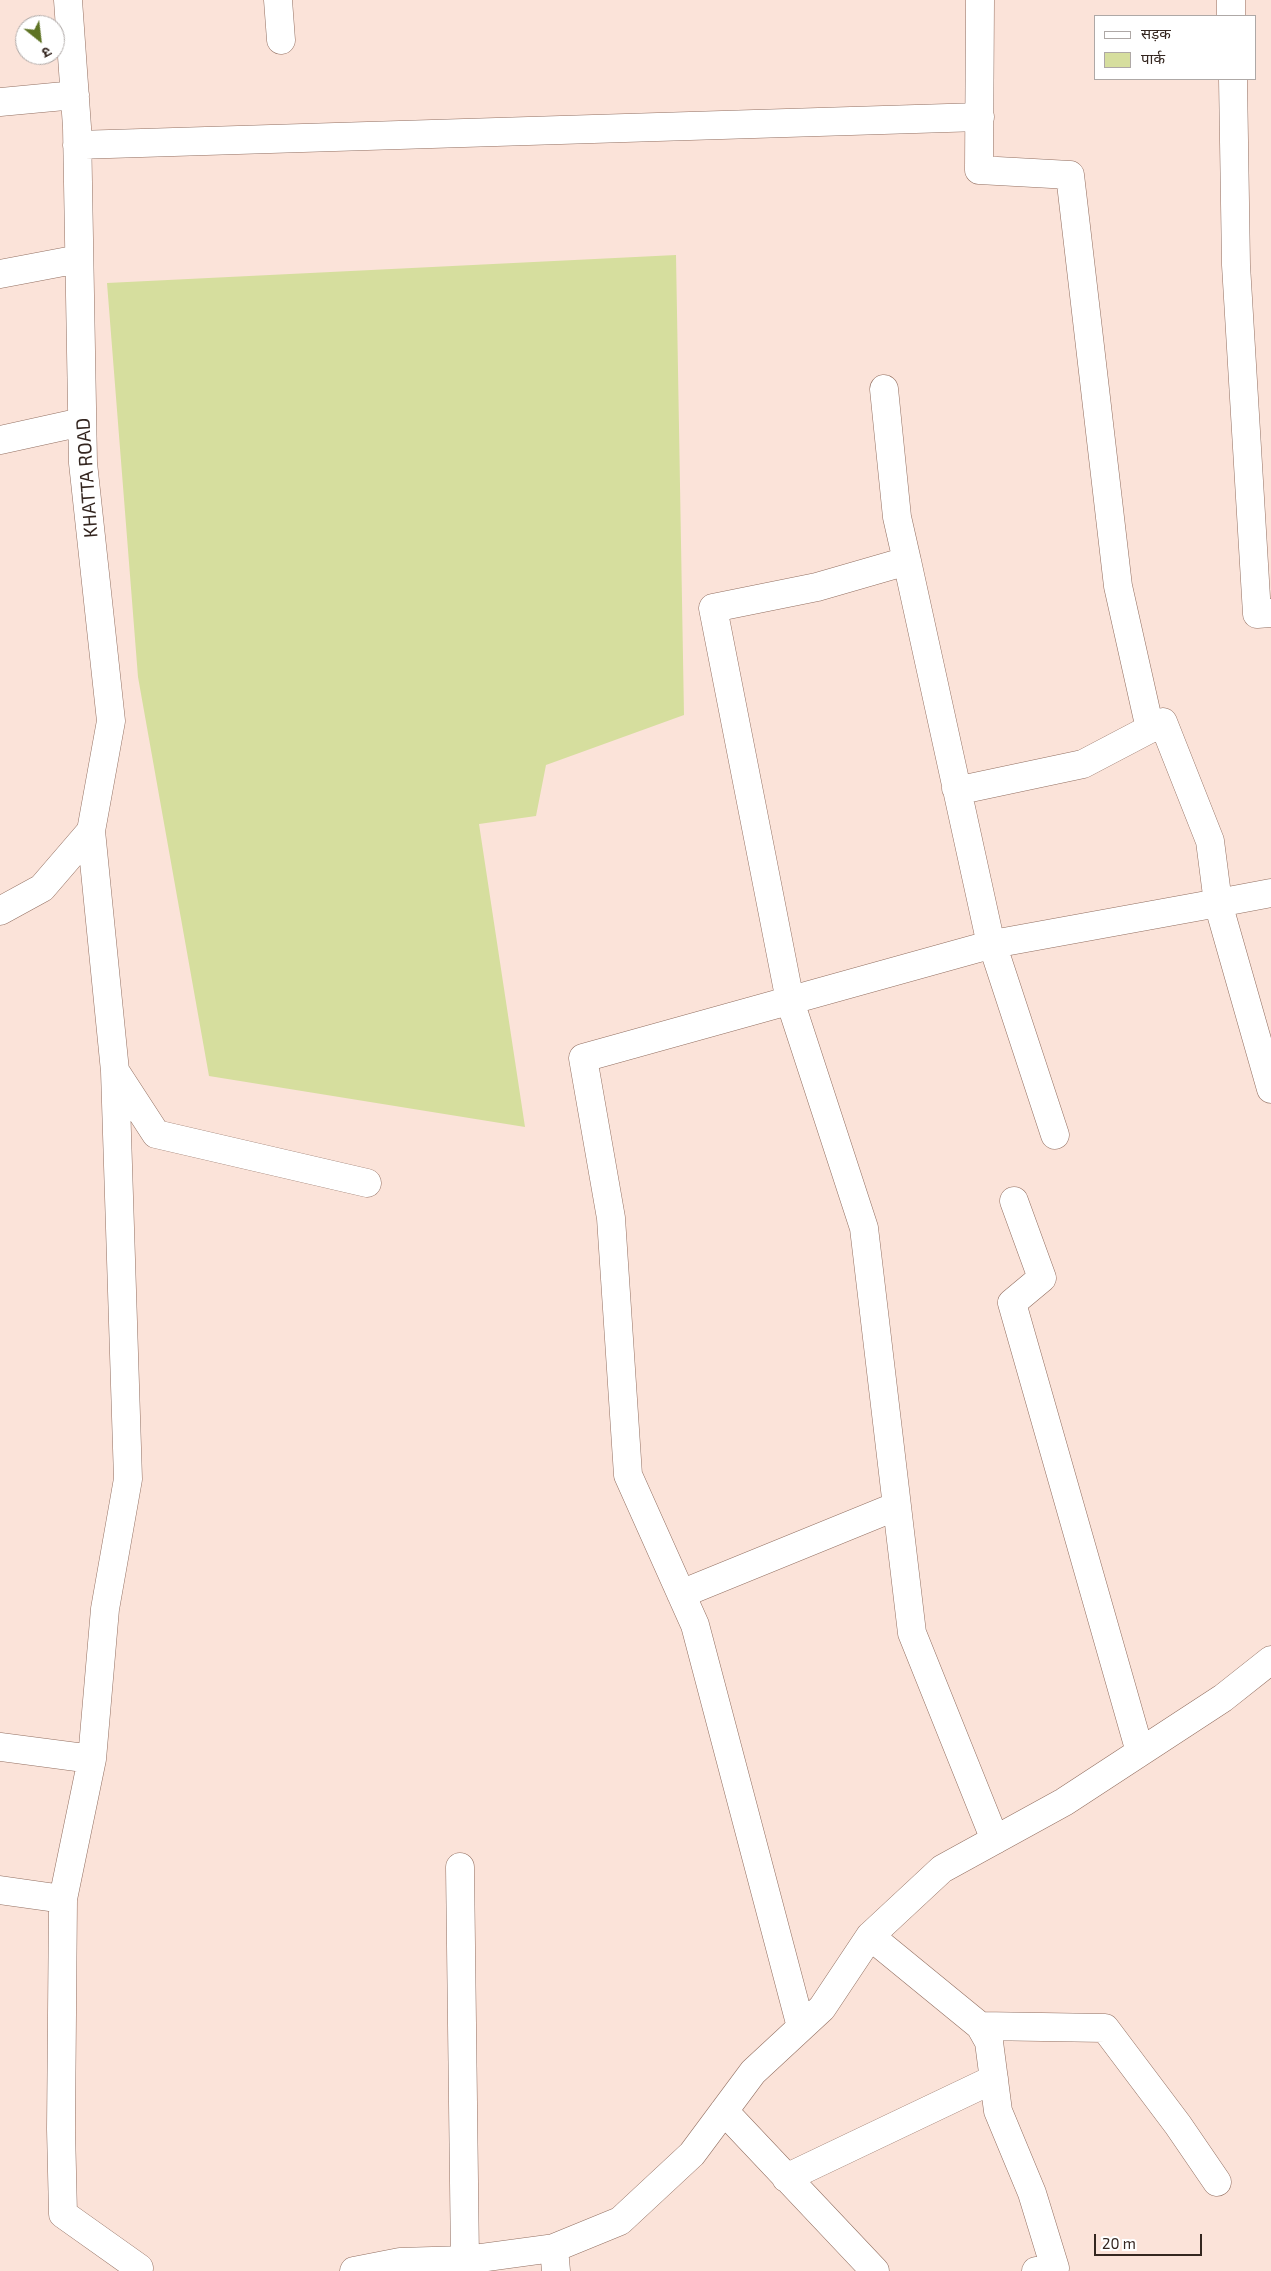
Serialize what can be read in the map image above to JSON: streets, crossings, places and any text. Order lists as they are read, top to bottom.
{
  "streets": {
    "street": ["KHATTA ROAD"]
  },
  "legend": ["सड़क", "पार्क"],
  "scale_bar": "20 m",
  "north": "bottom right"
}
